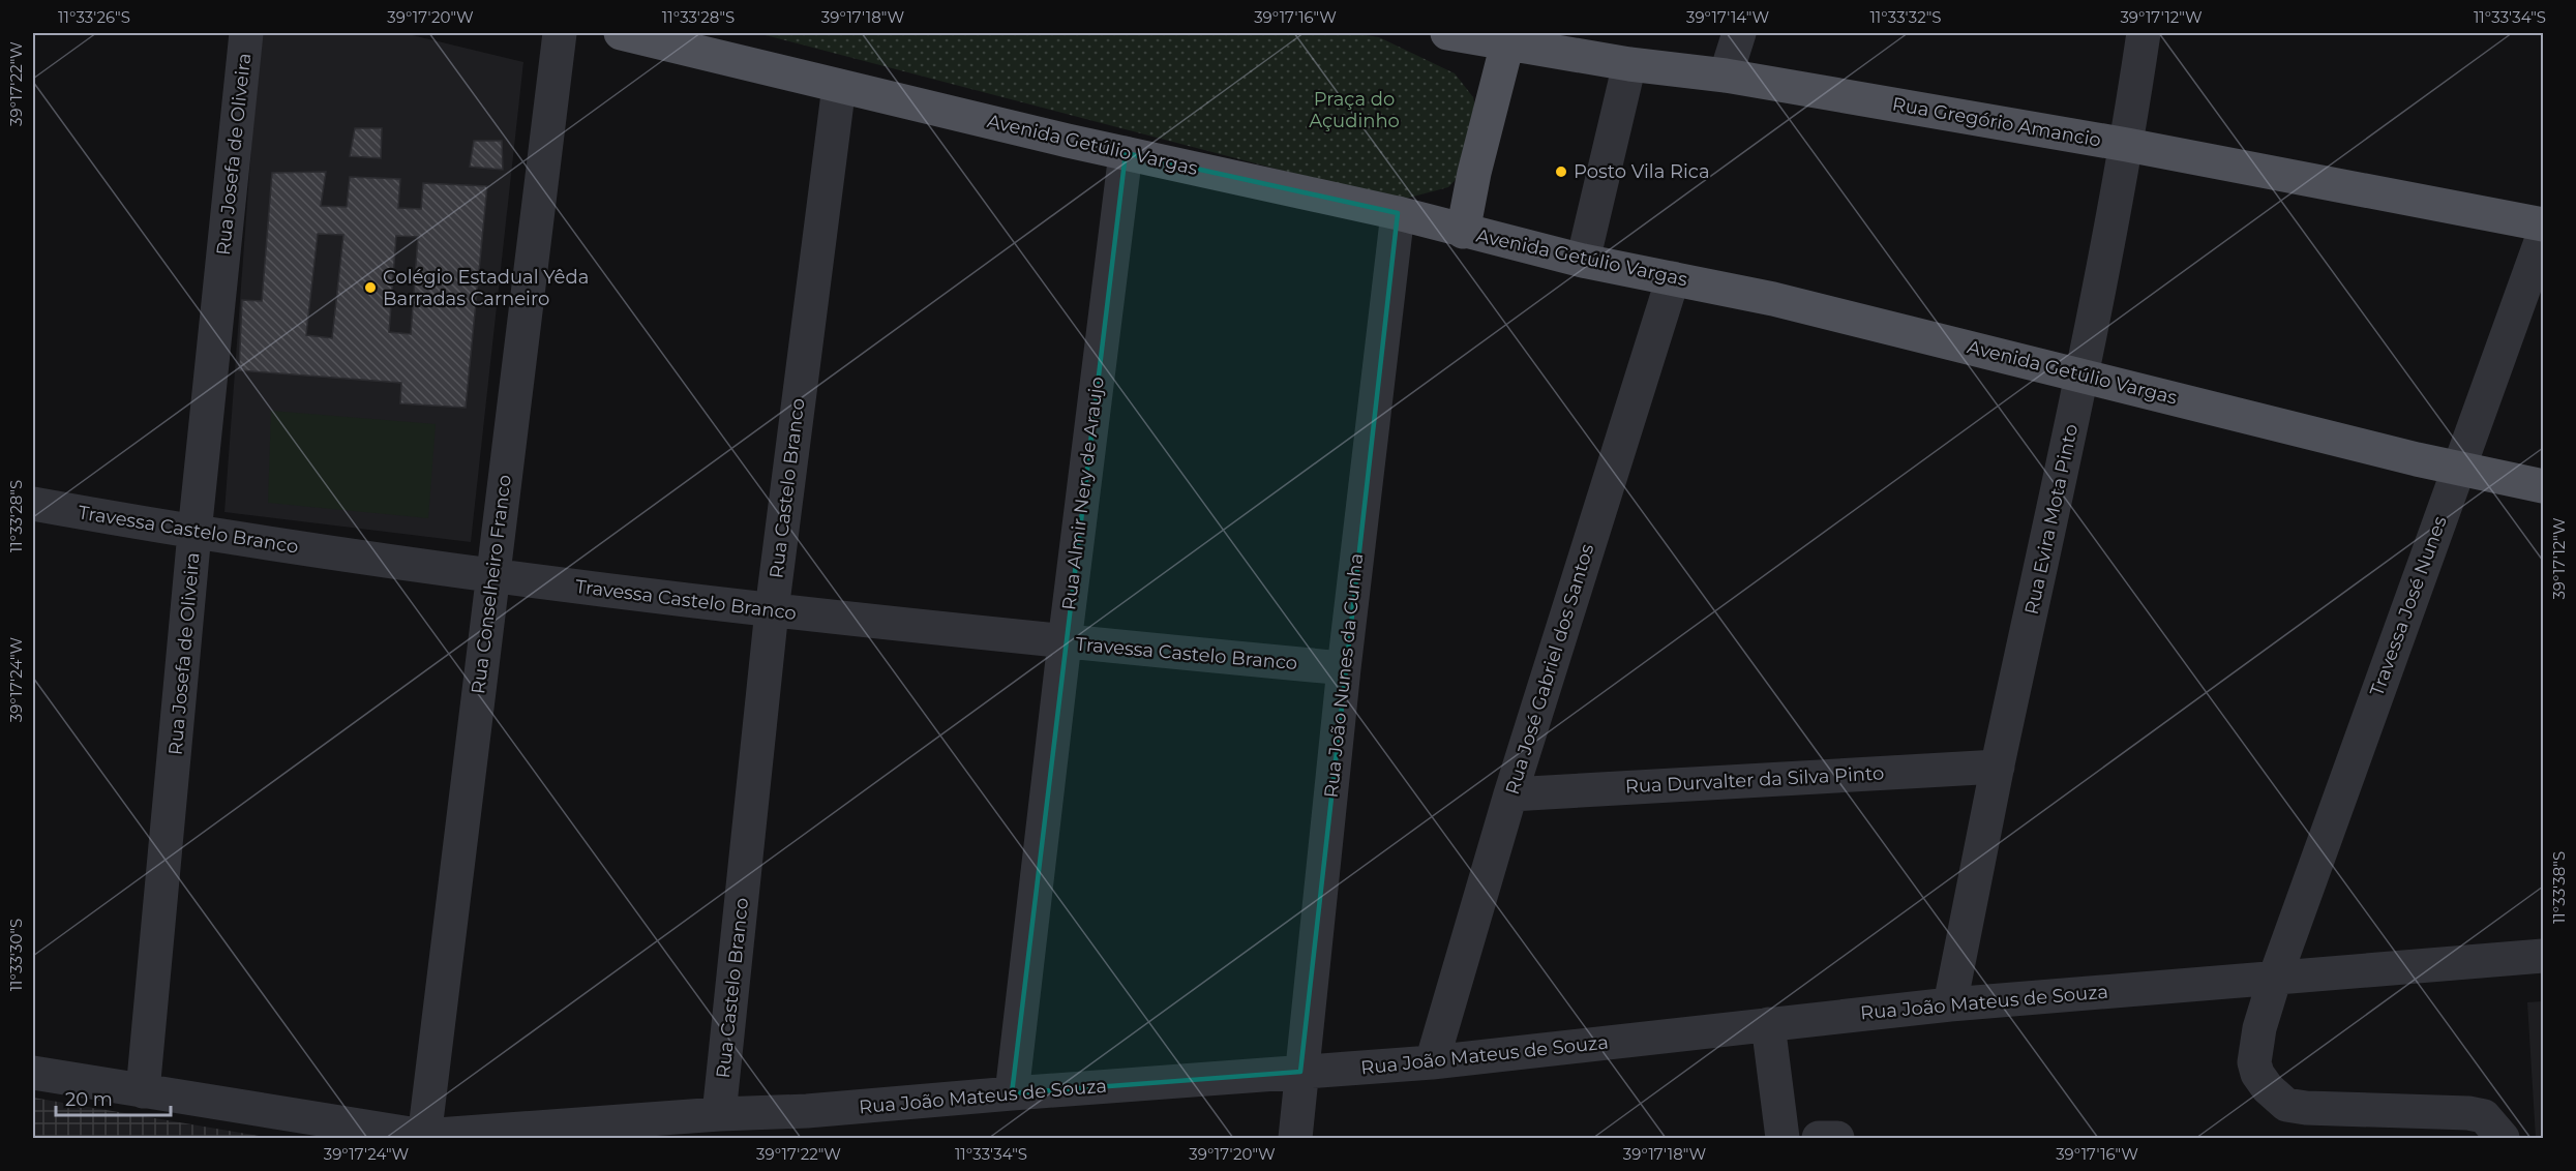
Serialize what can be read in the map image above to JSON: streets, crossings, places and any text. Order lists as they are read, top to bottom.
{
  "streets": {
    "main road": ["Rua Gregório Amancio", "Avenida Getúlio Vargas"],
    "street": [
      "Rua Josefa de Oliveira",
      "Rua Castelo Branco",
      "Rua Almir Nery de Araujo",
      "Rua Evira Mota Pinto",
      "Travessa Castelo Branco",
      "Rua Conselheiro Franco",
      "Travessa José Nunes",
      "Rua José Gabriel dos Santos",
      "Rua João Nunes da Cunha",
      "Rua Durvalter da Silva Pinto",
      "Rua João Mateus de Souza"
    ]
  },
  "crossings": [
    ["Rua Gregório Amancio", "Rua Evira Mota Pinto"],
    ["Avenida Getúlio Vargas", "Rua Castelo Branco"],
    ["Avenida Getúlio Vargas", "Rua Almir Nery de Araujo"],
    ["Avenida Getúlio Vargas", "Rua Evira Mota Pinto"],
    ["Avenida Getúlio Vargas", "Travessa José Nunes"],
    ["Avenida Getúlio Vargas", "Rua José Gabriel dos Santos"],
    ["Avenida Getúlio Vargas", "Rua João Nunes da Cunha"],
    ["Rua Josefa de Oliveira", "Travessa Castelo Branco"],
    ["Rua Josefa de Oliveira", "Rua João Mateus de Souza"],
    ["Rua Castelo Branco", "Travessa Castelo Branco"],
    ["Rua Castelo Branco", "Rua João Mateus de Souza"],
    ["Rua Almir Nery de Araujo", "Travessa Castelo Branco"],
    ["Rua Almir Nery de Araujo", "Rua João Mateus de Souza"],
    ["Rua Evira Mota Pinto", "Rua Durvalter da Silva Pinto"],
    ["Rua Evira Mota Pinto", "Rua João Mateus de Souza"],
    ["Travessa Castelo Branco", "Rua Conselheiro Franco"],
    ["Travessa Castelo Branco", "Rua João Nunes da Cunha"],
    ["Rua Conselheiro Franco", "Rua João Mateus de Souza"],
    ["Travessa José Nunes", "Rua João Mateus de Souza"],
    ["Rua José Gabriel dos Santos", "Rua Durvalter da Silva Pinto"],
    ["Rua José Gabriel dos Santos", "Rua João Mateus de Souza"],
    ["Rua João Nunes da Cunha", "Rua João Mateus de Souza"]
  ],
  "parks": ["Praça do Açudinho"],
  "places": ["Posto Vila Rica", "Colégio Estadual Yêda Barradas Carneiro"],
  "scale_bar": "20 m",
  "coordinates": [
    "11°33'26\"S",
    "39°17'20\"W",
    "11°33'28\"S",
    "39°17'18\"W",
    "39°17'16\"W",
    "39°17'14\"W",
    "11°33'32\"S",
    "39°17'12\"W",
    "11°33'34\"S",
    "39°17'22\"W",
    "39°17'24\"W",
    "11°33'38\"S",
    "11°33'30\"S"
  ]
}
